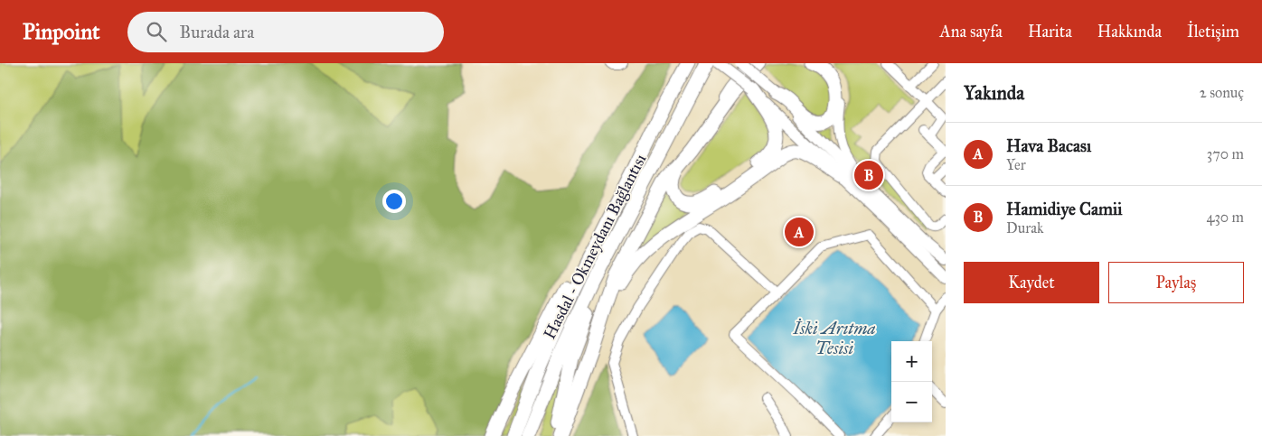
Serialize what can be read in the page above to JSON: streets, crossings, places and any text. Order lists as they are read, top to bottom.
{
  "streets": {
    "highway": ["Hasdal - Okmeydanı Bağlantısı"]
  },
  "water": ["İski Arıtma Tesisi"],
  "page": {
    "header": "Pinpoint",
    "search": "Burada ara",
    "nav": [
      "Ana sayfa",
      "Harita",
      "Hakkında",
      "İletişim"
    ],
    "heading": ["Yakında", "2 sonuç"],
    "list": [
      {
        "mark": "A",
        "name": "Hava Bacası",
        "note": "Yer",
        "value": "370 m"
      },
      {
        "mark": "B",
        "name": "Hamidiye Camii",
        "note": "Durak",
        "value": "430 m"
      }
    ],
    "pins": ["B", "A"],
    "buttons": ["Kaydet", "Paylaş"],
    "map_buttons": ["+", "−"]
  }
}
